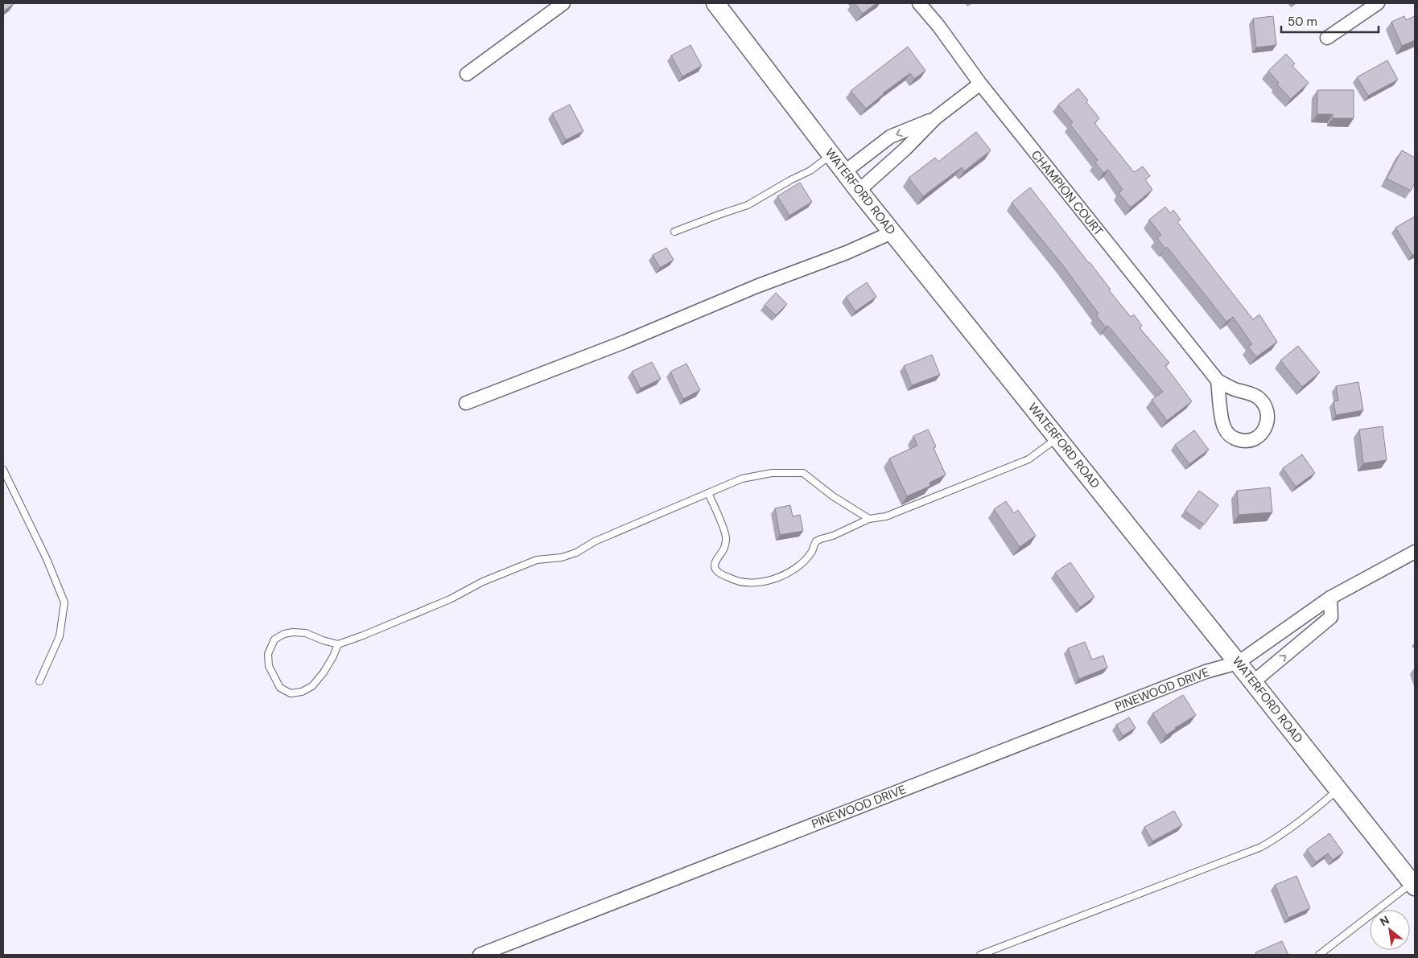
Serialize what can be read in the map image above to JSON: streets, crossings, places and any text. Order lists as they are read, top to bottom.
{
  "streets": {
    "main road": ["WATERFORD ROAD"],
    "street": ["CHAMPION COURT", "PINEWOOD DRIVE"]
  },
  "crossings": [
    ["WATERFORD ROAD", "PINEWOOD DRIVE"]
  ],
  "scale_bar": "50 m",
  "north": "top left"
}
